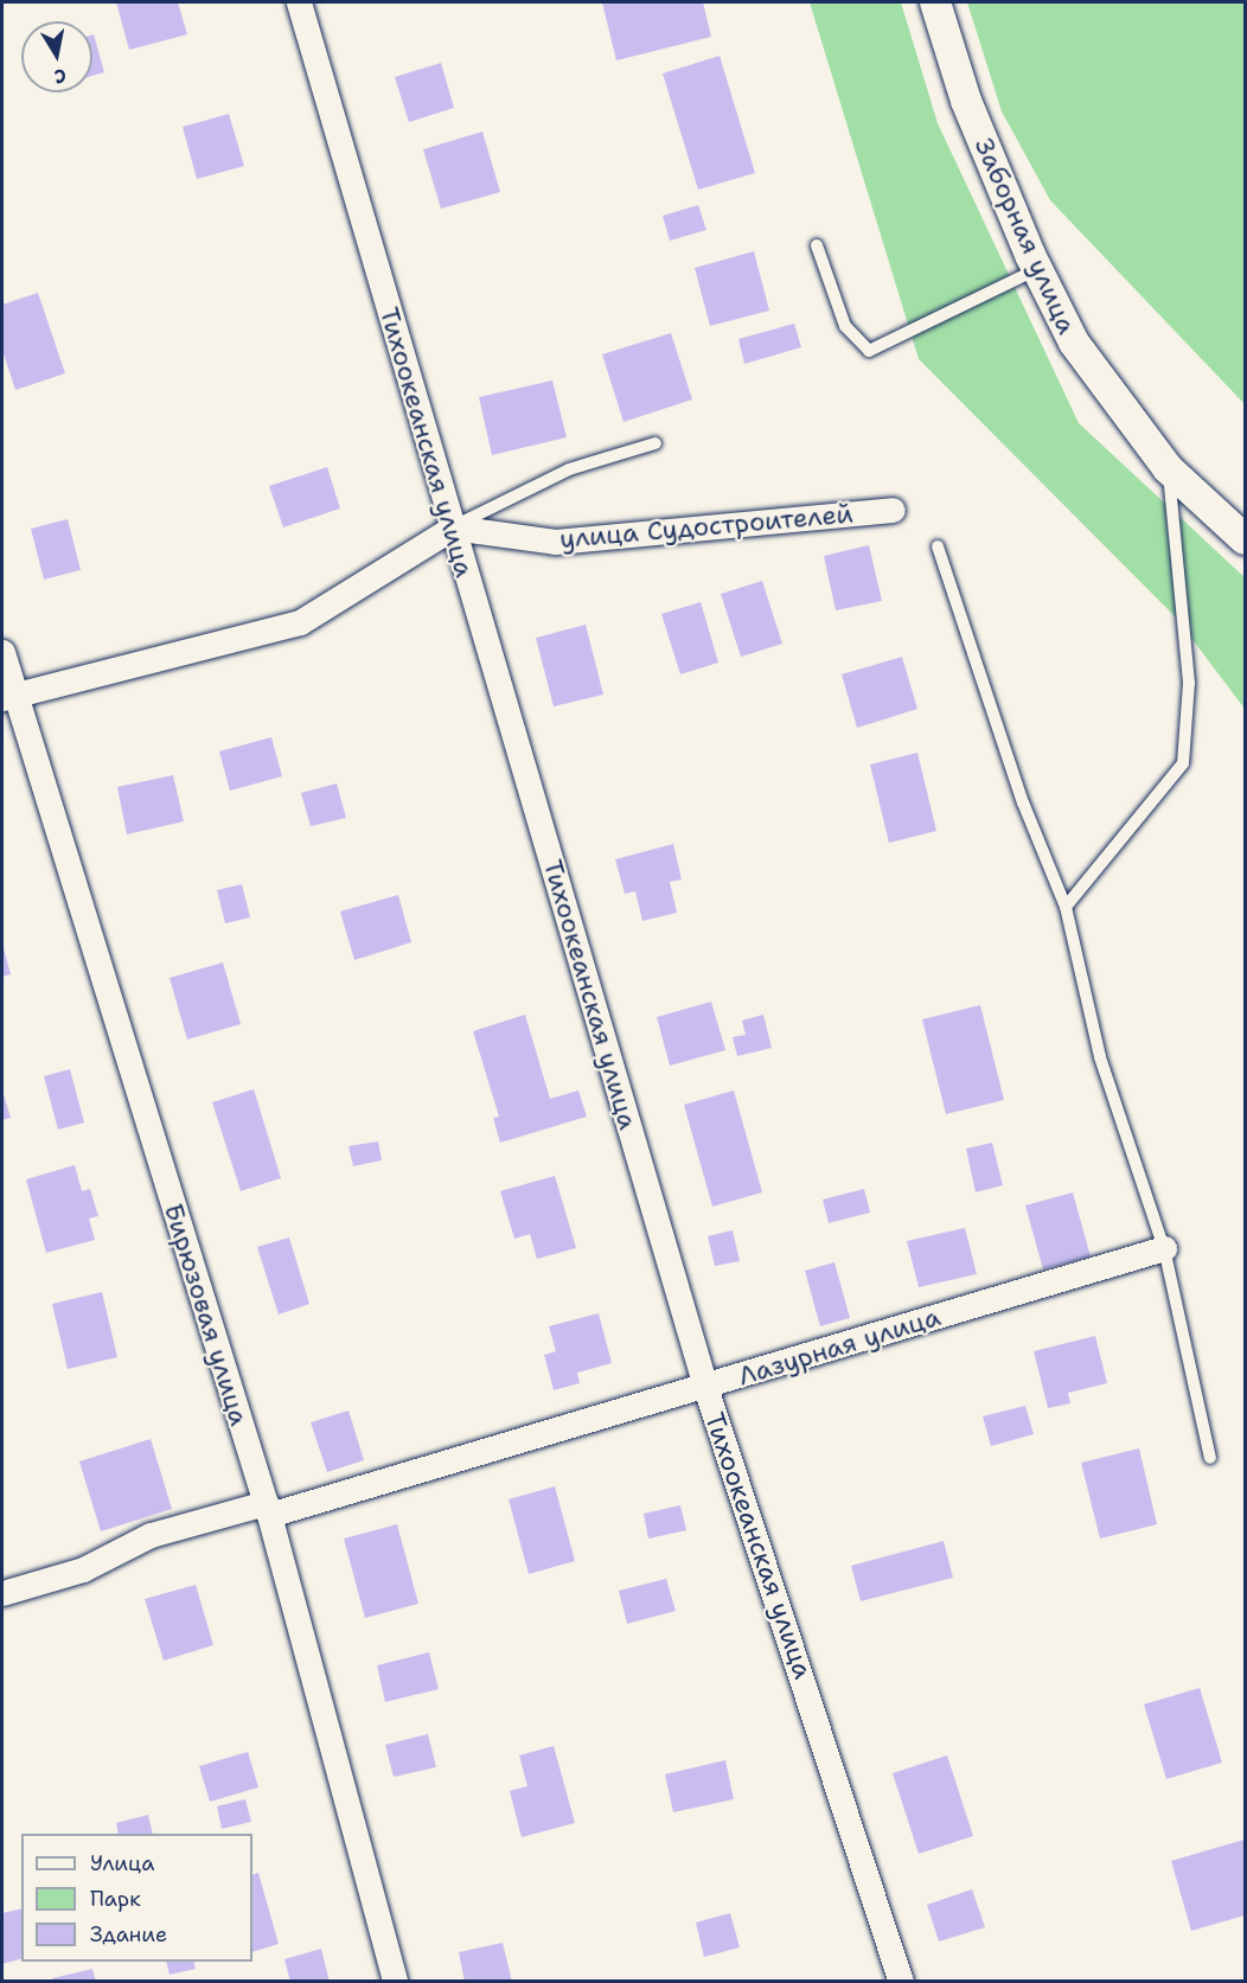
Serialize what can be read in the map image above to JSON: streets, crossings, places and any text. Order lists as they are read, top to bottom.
{
  "streets": {
    "street": [
      "Заборная улица",
      "Тихоокеанская улица",
      "улица Судостроителей",
      "Бирюзовая улица",
      "Лазурная улица"
    ]
  },
  "crossings": [
    ["Тихоокеанская улица", "улица Судостроителей"],
    ["Тихоокеанская улица", "Лазурная улица"],
    ["Бирюзовая улица", "Лазурная улица"]
  ],
  "legend": ["Улица", "Парк", "Здание"],
  "north": "bottom"
}
